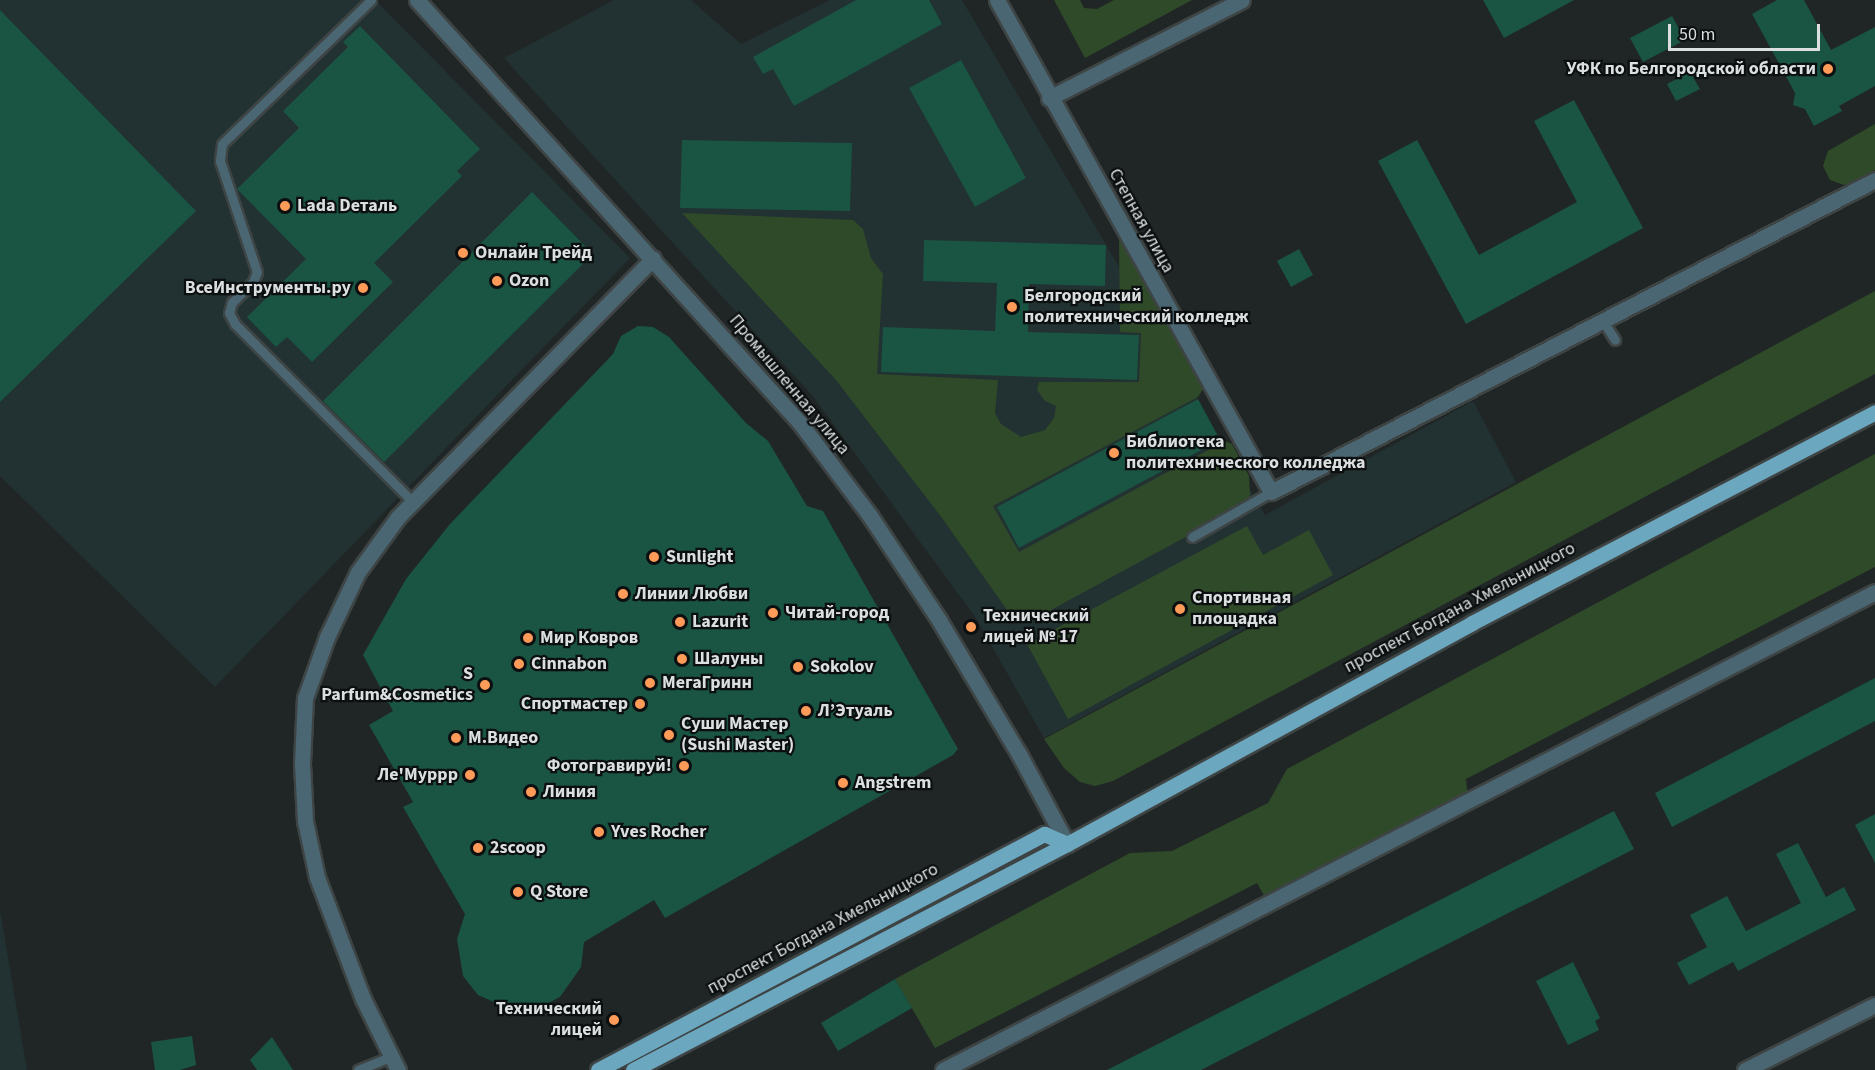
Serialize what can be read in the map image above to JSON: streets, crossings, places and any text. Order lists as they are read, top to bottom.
{
  "streets": {
    "main road": ["проспект Богдана Хмельницкого"],
    "street": ["Степная улица", "Промышленная улица"]
  },
  "crossings": [
    ["Промышленная улица", "проспект Богдана Хмельницкого"]
  ],
  "places": [
    "УФК по Белгородской области",
    "Lada Dеталь",
    "Онлайн Трейд",
    "Ozon",
    "ВсеИнструменты.ру",
    "Белгородский политехнический колледж",
    "Библиотека политехнического колледжа",
    "Sunlight",
    "Линии Любви",
    "Спортивная площадка",
    "Читай-город",
    "Lazurit",
    "Технический лицей № 17",
    "Мир Ковров",
    "Шалуны",
    "Cinnabon",
    "Sokolov",
    "МегаГринн",
    "S Parfum&Cosmetics",
    "Спортмастер",
    "Л’Этуаль",
    "Суши Мастер (Sushi Master)",
    "М.Видео",
    "Фотогравируй!",
    "Ле'Муррр",
    "Angstrem",
    "Линия",
    "Yves Rocher",
    "2scoop",
    "Q Store",
    "Технический лицей"
  ],
  "scale_bar": "50 m"
}
